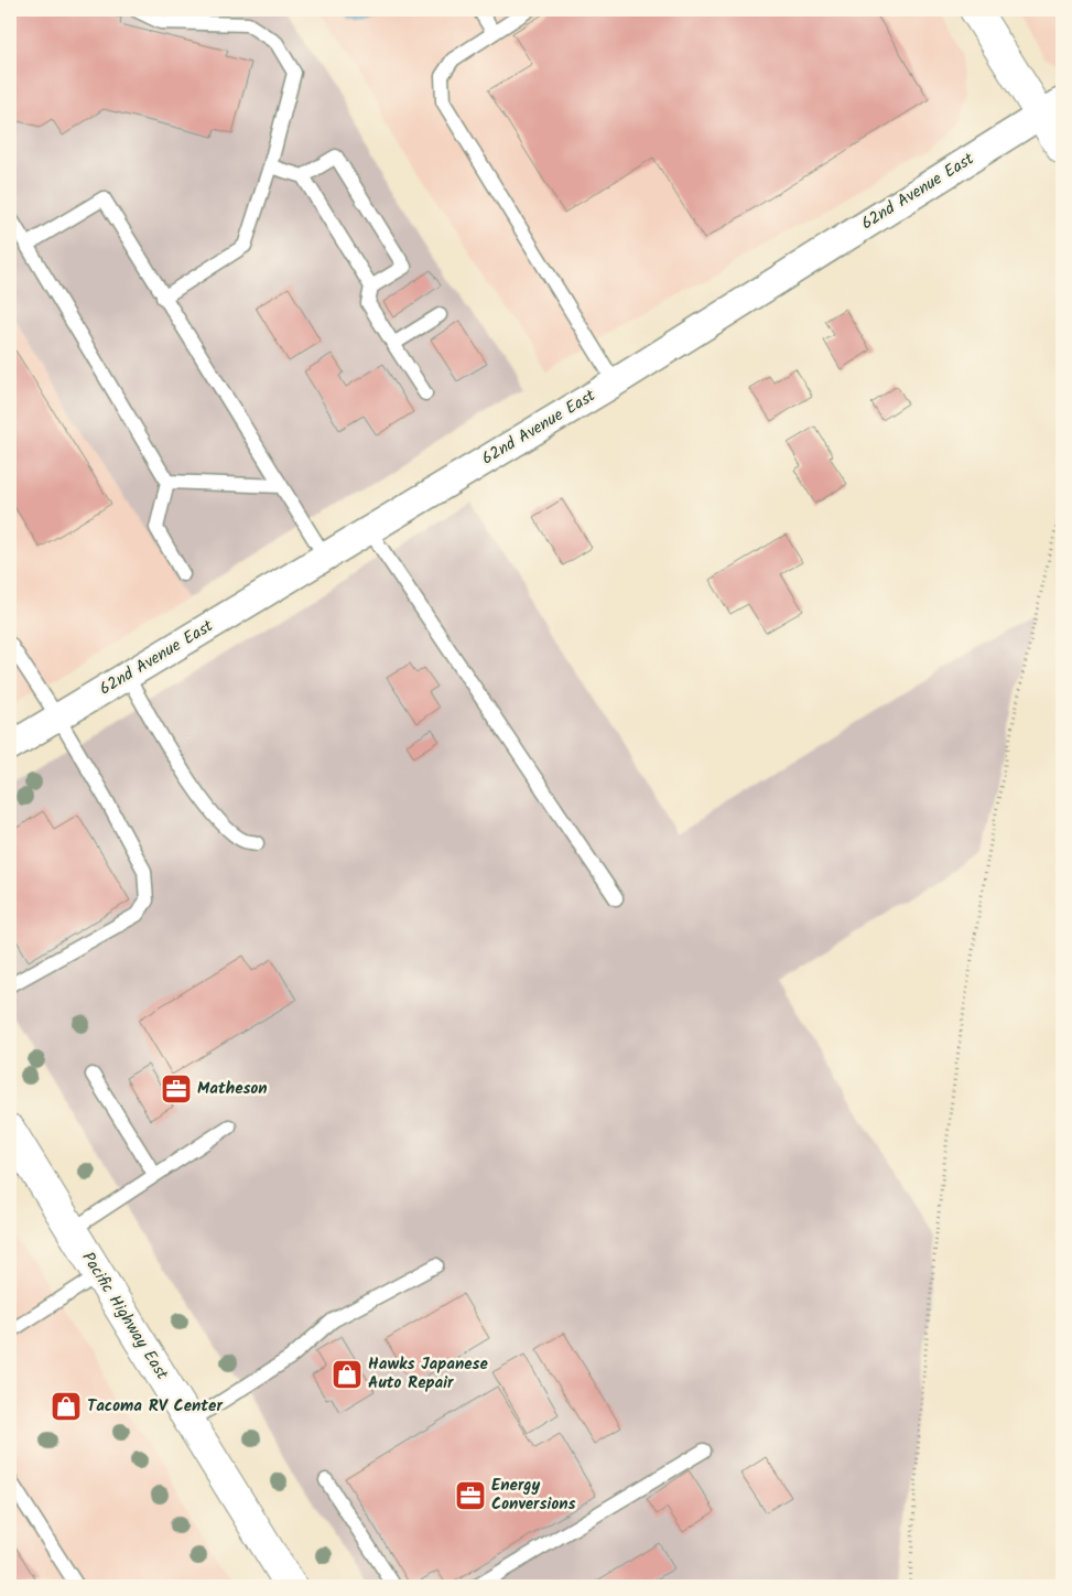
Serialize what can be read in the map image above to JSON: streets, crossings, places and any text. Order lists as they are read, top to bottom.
{
  "streets": {
    "main road": ["Pacific Highway East"],
    "street": ["62nd Avenue East"]
  },
  "places": {
    "office": ["Matheson", "Energy Conversions"],
    "shop": ["Hawks Japanese Auto Repair", "Tacoma RV Center"]
  }
}
